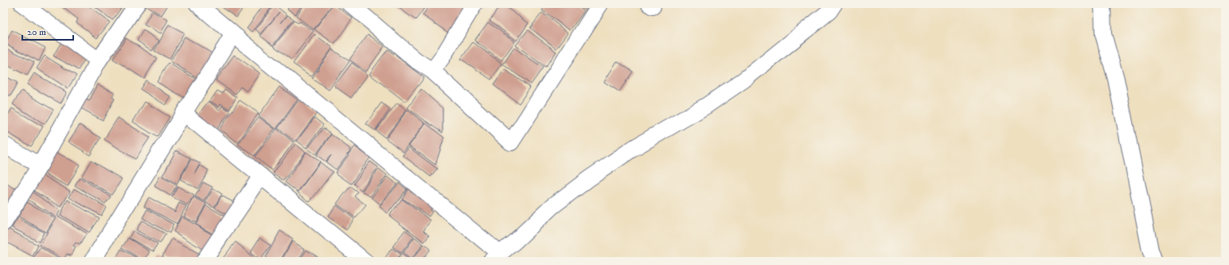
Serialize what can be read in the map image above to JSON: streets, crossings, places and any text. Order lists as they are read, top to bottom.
{
  "scale_bar": "20 m"
}
